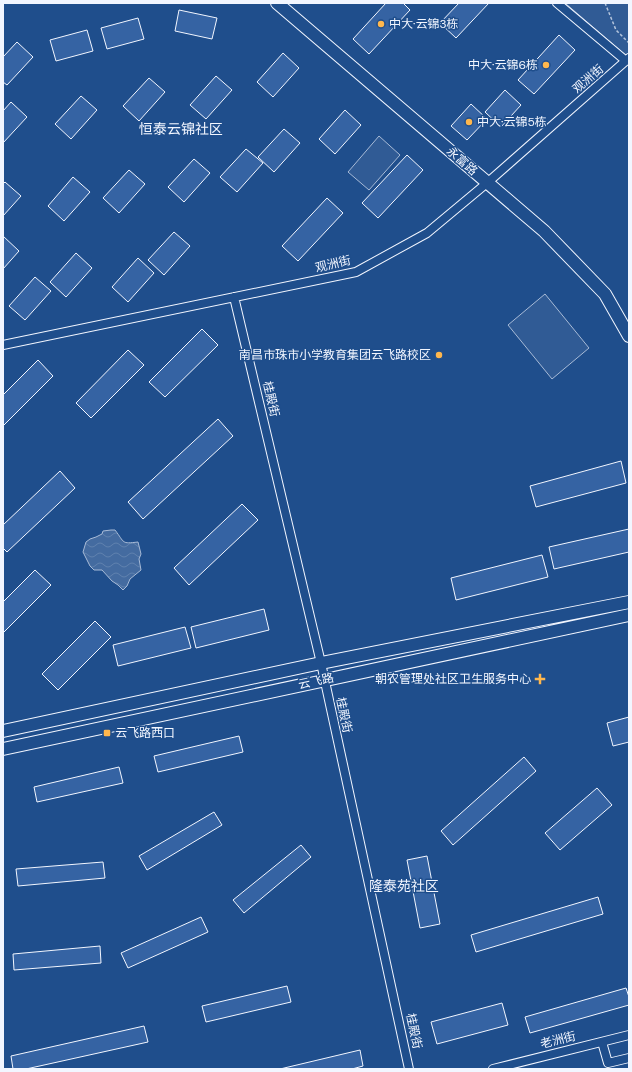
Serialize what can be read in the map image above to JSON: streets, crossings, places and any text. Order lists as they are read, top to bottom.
{
  "streets": {
    "main road": ["永富路", "云飞路"],
    "street": ["观洲街", "桂殿街", "老洲街"]
  },
  "crossings": [
    ["观洲街", "永富路"],
    ["观洲街", "桂殿街"],
    ["桂殿街", "云飞路"]
  ],
  "districts": ["恒泰云锦社区", "隆泰苑社区"],
  "places": {
    "other": [
      "中大·云锦3栋",
      "中大·云锦6栋",
      "中大·云锦5栋",
      "南昌市珠市小学教育集团云飞路校区"
    ],
    "health": ["朝农管理处社区卫生服务中心"],
    "transit": ["云飞路西口"]
  }
}
